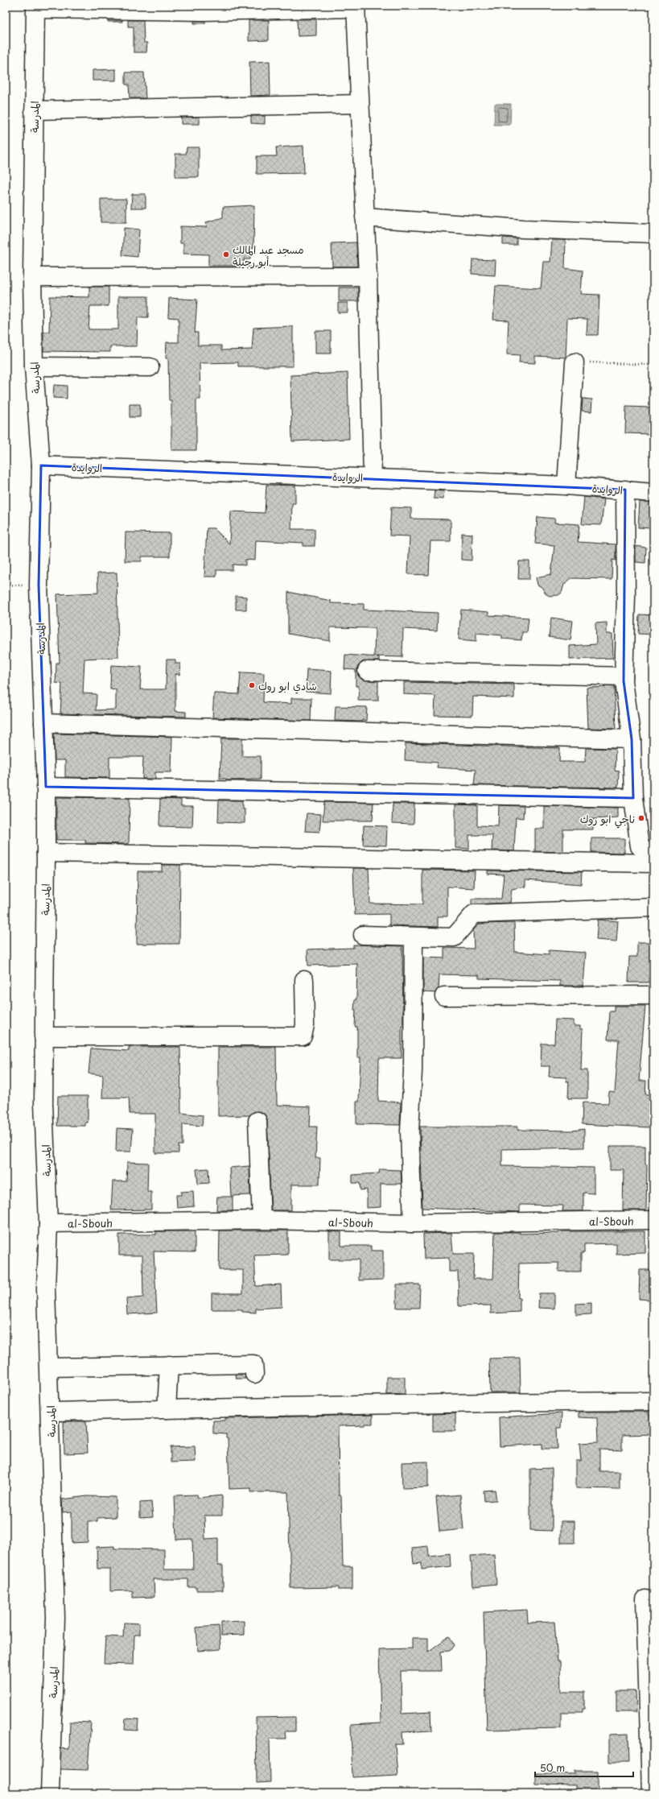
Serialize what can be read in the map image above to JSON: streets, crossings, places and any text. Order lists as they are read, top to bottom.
{
  "streets": {
    "street": ["المدرسة", "الروايدة", "al-Sbouh"]
  },
  "crossings": [
    ["المدرسة", "الروايدة"],
    ["المدرسة", "al-Sbouh"]
  ],
  "places": ["مسجد عبد المالك أبو رجيلة", "شادي ابو روك", "ناجي ابو روك"],
  "scale_bar": "50 m"
}
